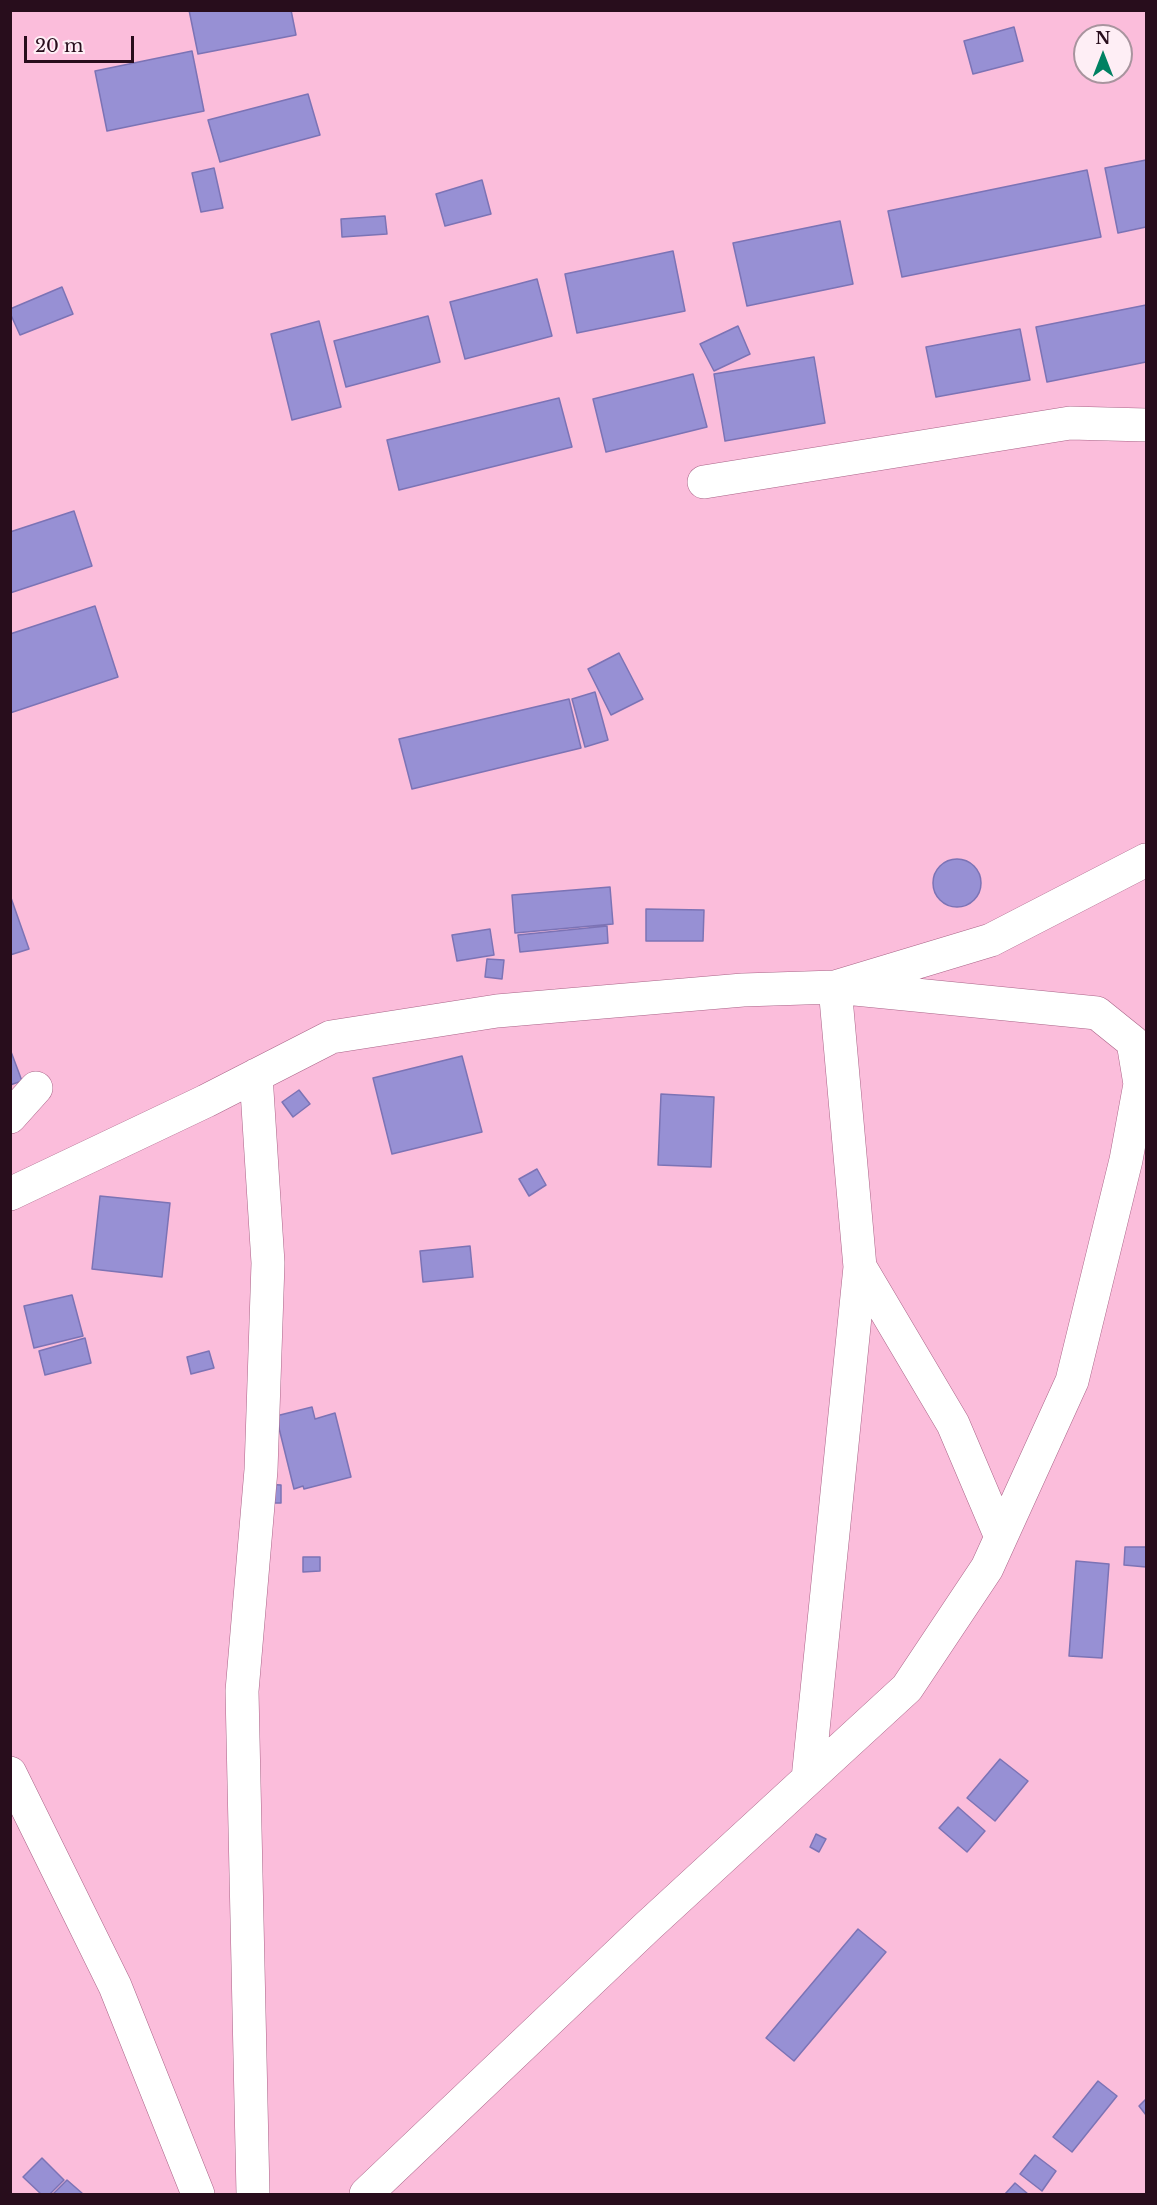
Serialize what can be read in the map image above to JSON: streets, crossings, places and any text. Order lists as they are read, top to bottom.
{
  "scale_bar": "20 m",
  "north": "top"
}
